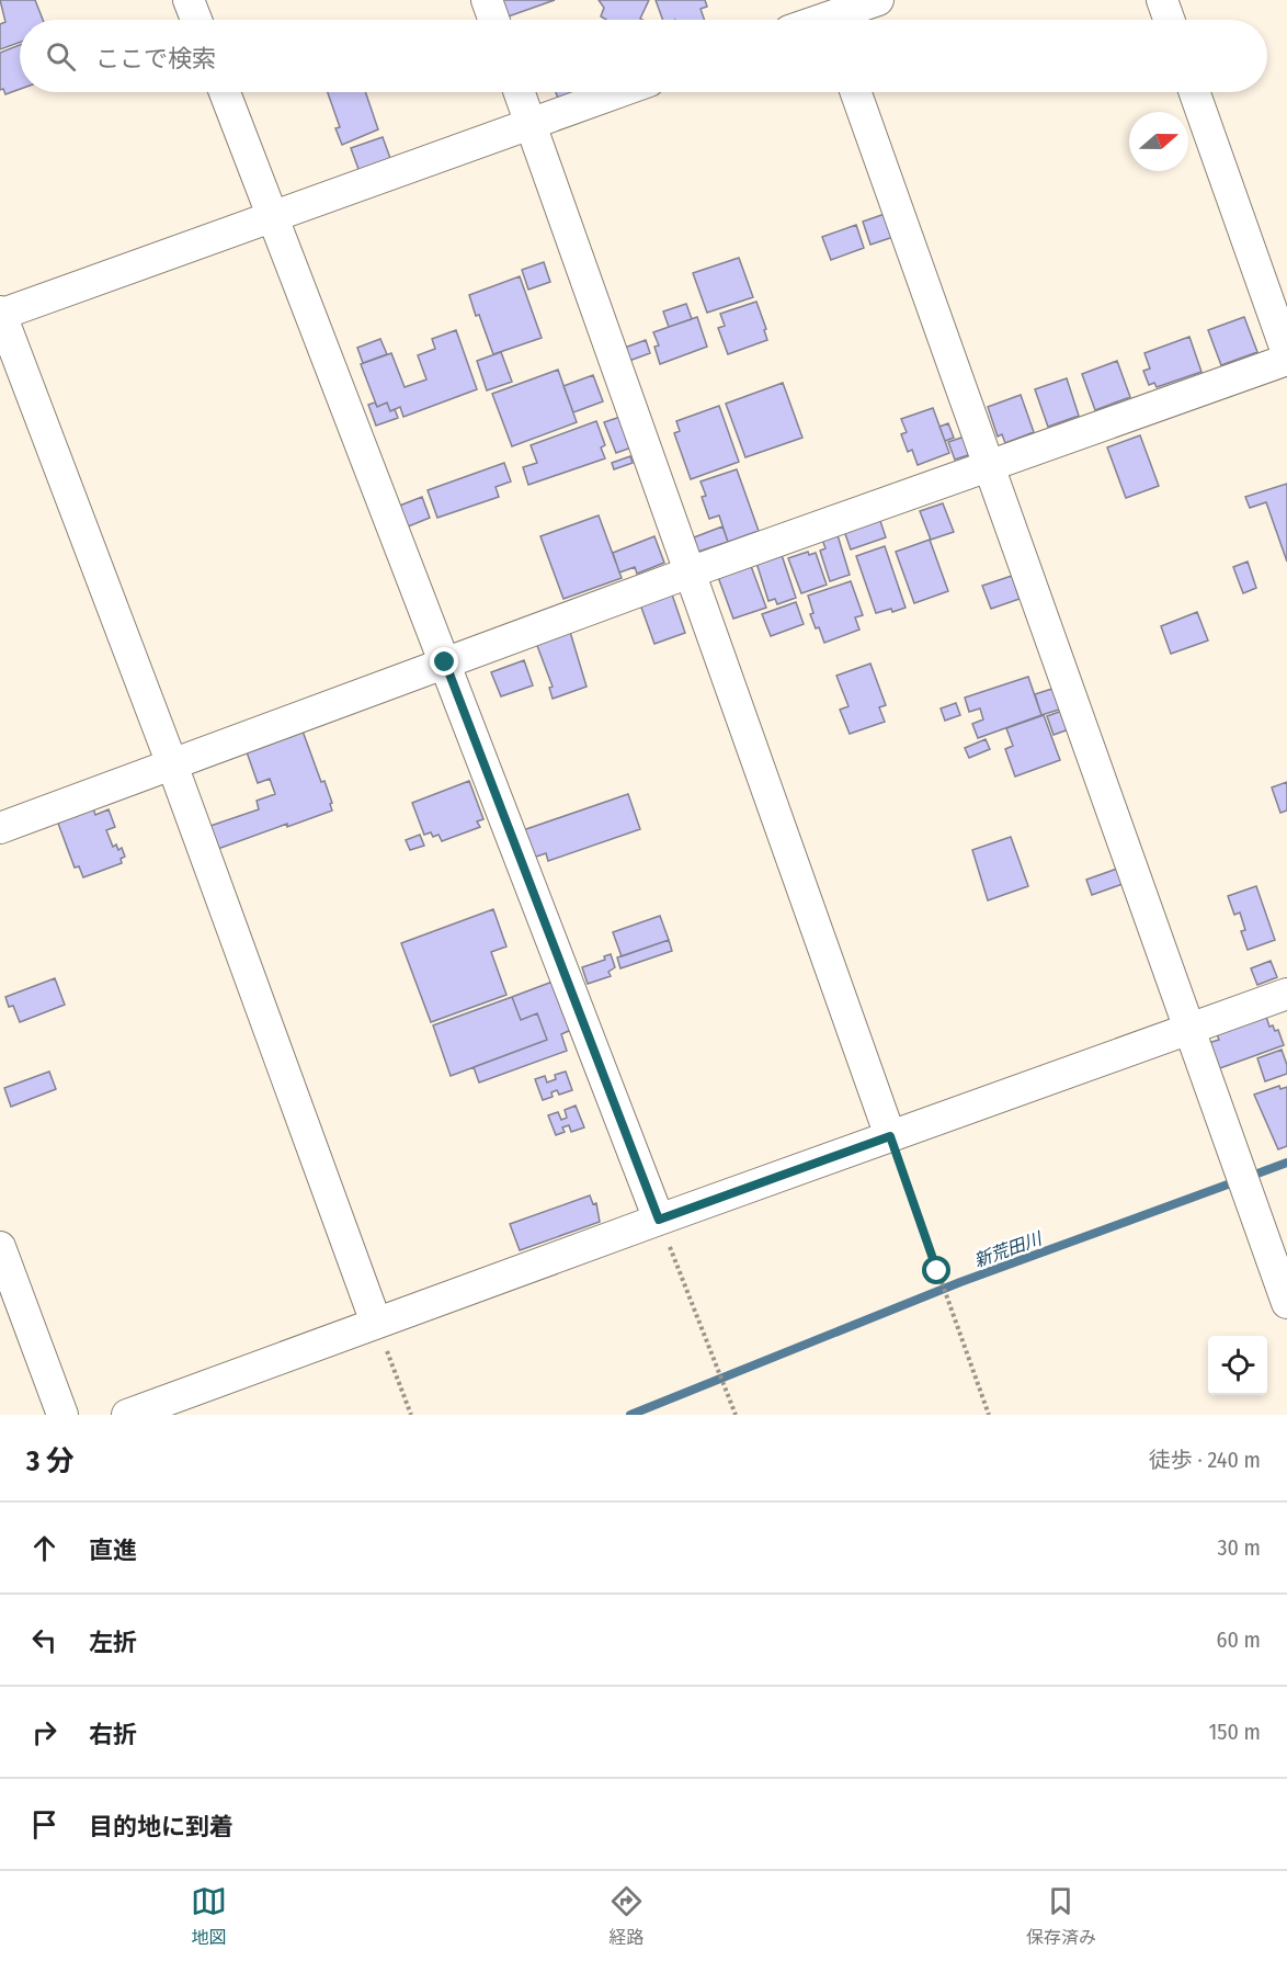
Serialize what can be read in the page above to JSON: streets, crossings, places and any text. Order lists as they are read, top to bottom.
{
  "water": ["新荒田川"],
  "north": "right",
  "page": {
    "search": "ここで検索",
    "heading": ["3 分", "徒歩 · 240 m"],
    "list": [
      ["直進", "30 m"],
      ["左折", "60 m"],
      ["右折", "150 m"],
      "目的地に到着"
    ],
    "nav": ["地図", "経路", "保存済み"]
  }
}
